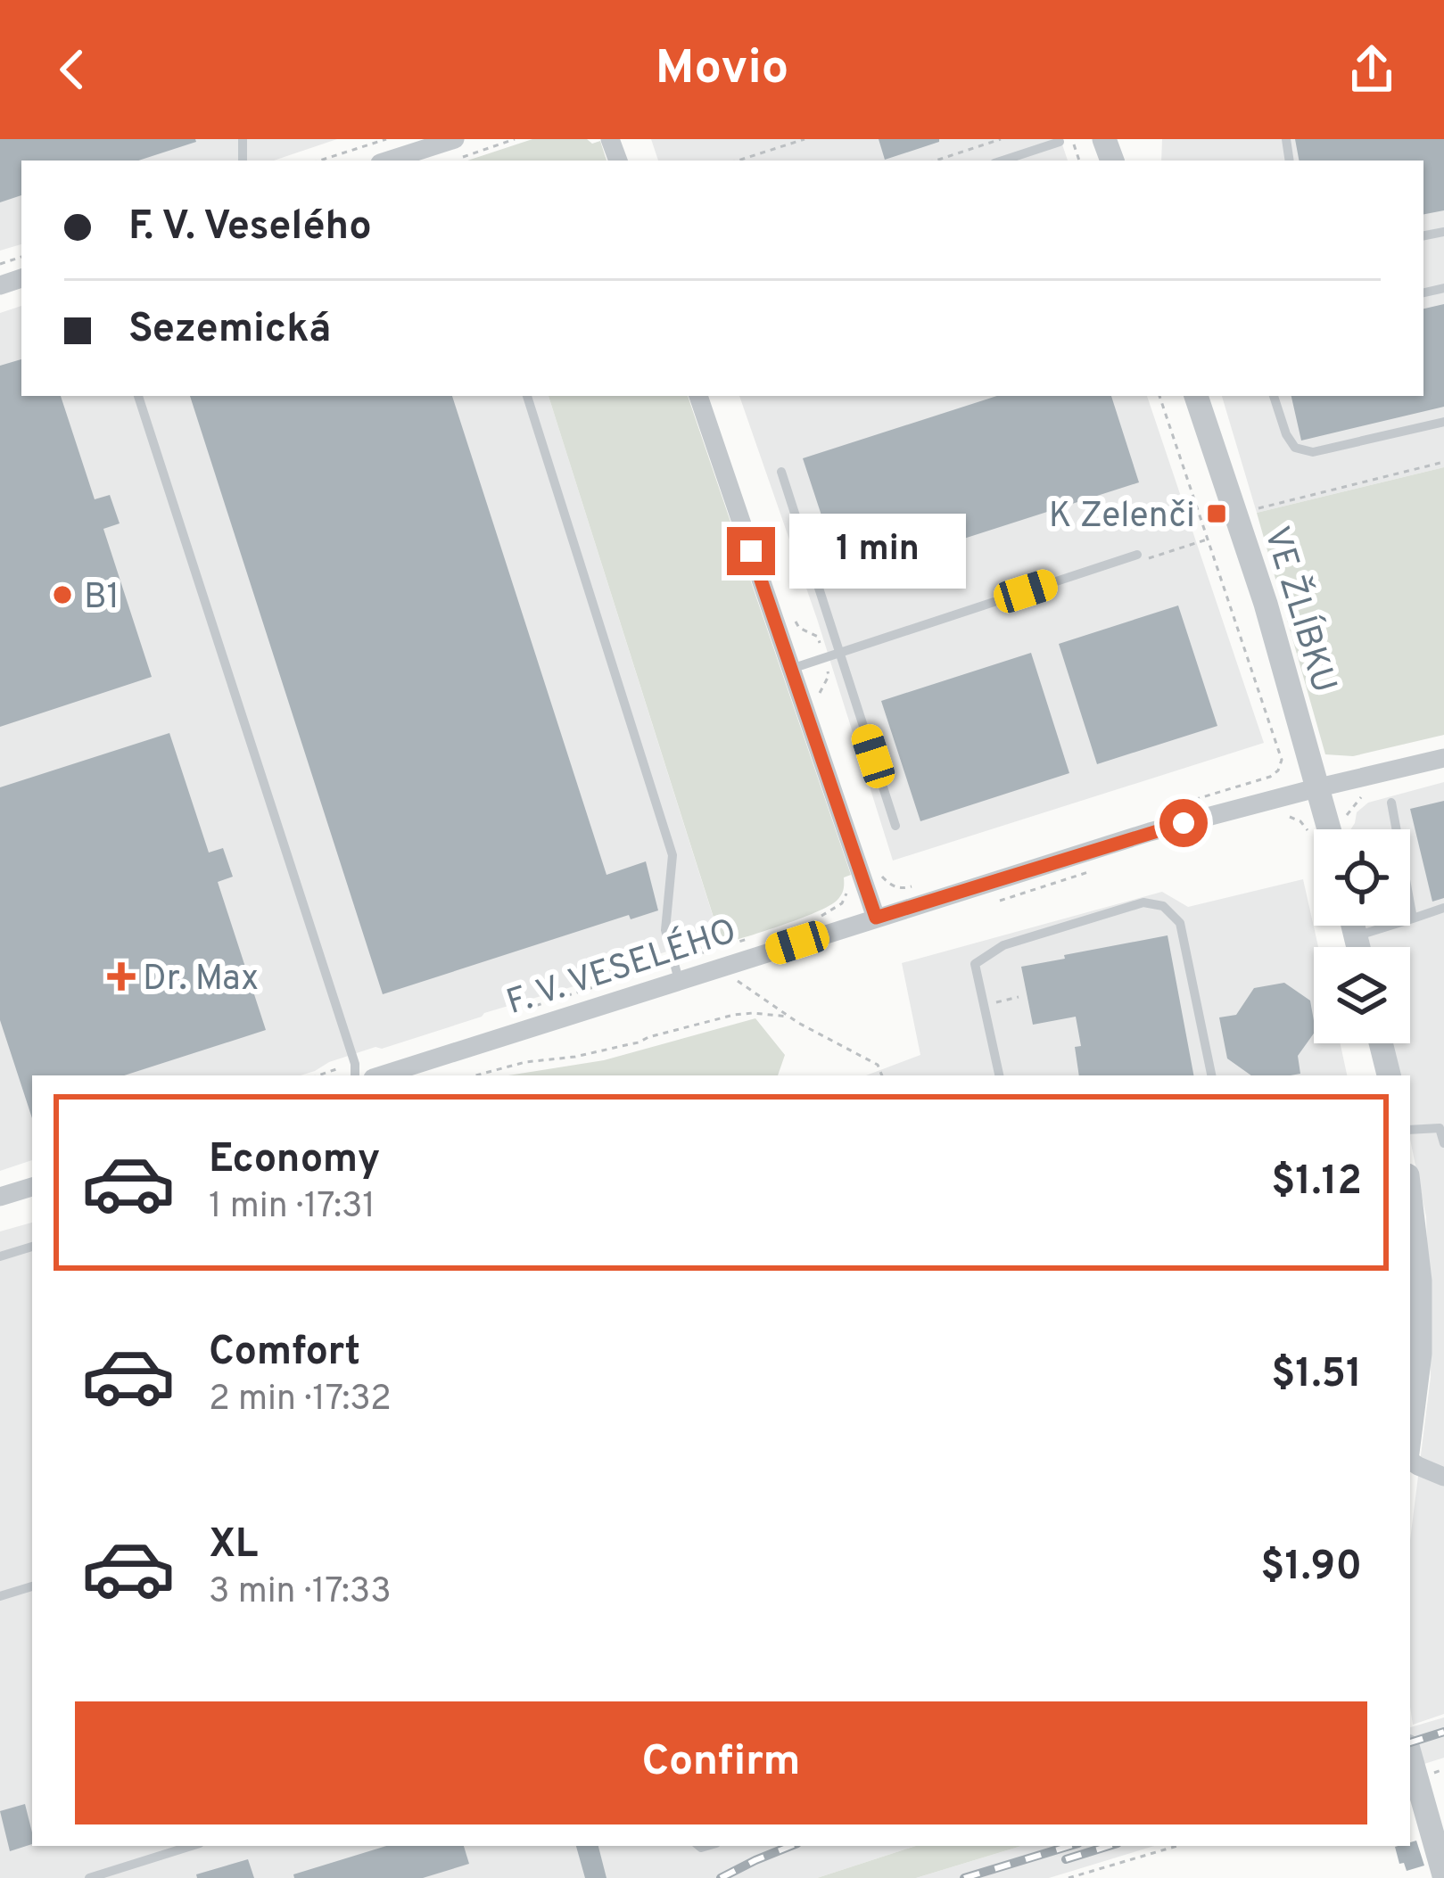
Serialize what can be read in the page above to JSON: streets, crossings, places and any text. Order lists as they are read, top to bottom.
{
  "streets": {
    "street": ["VE ŽLÍBKU", "F. V. VESELÉHO"]
  },
  "crossings": [
    ["VE ŽLÍBKU", "F. V. VESELÉHO"]
  ],
  "places": {
    "transit": ["K Zelenči"],
    "other": ["B1"],
    "health": ["Dr. Max"]
  },
  "page": {
    "header": "Movio",
    "banner": ["F. V. Veselého", "Sezemická"],
    "bubble": "1 min",
    "list": [
      {
        "name": "Economy",
        "note": "1 min · 17:31",
        "value": "$1.12"
      },
      {
        "name": "Comfort",
        "note": "2 min · 17:32",
        "value": "$1.51"
      },
      {
        "name": "XL",
        "note": "3 min · 17:33",
        "value": "$1.90"
      }
    ],
    "buttons": "Confirm"
  }
}
